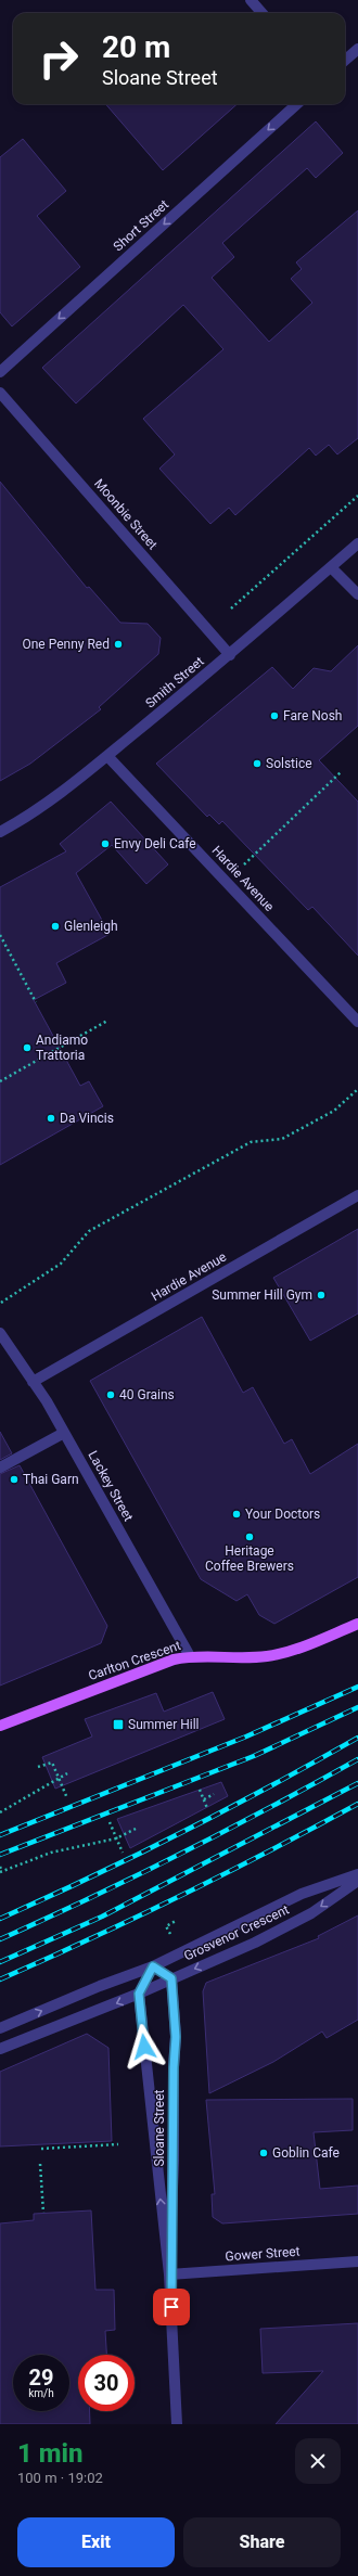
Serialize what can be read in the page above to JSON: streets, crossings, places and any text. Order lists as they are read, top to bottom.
{
  "streets": {
    "main road": ["Carlton Crescent"],
    "street": [
      "Short Street",
      "Moonbie Street",
      "Smith Street",
      "Hardie Avenue",
      "Lackey Street",
      "Grosvenor Crescent",
      "Sloane Street",
      "Gower Street"
    ]
  },
  "crossings": [
    ["Moonbie Street", "Smith Street"],
    ["Smith Street", "Hardie Avenue"],
    ["Hardie Avenue", "Lackey Street"],
    ["Lackey Street", "Carlton Crescent"],
    ["Grosvenor Crescent", "Sloane Street"],
    ["Sloane Street", "Gower Street"]
  ],
  "one_way": ["Short Street"],
  "places": {
    "other": [
      "One Penny Red",
      "Fare Nosh",
      "Solstice",
      "Envy Deli Cafe",
      "Glenleigh",
      "Andiamo Trattoria",
      "Da Vincis",
      "Summer Hill Gym",
      "40 Grains",
      "Thai Garn",
      "Your Doctors",
      "Heritage Coffee Brewers",
      "Goblin Cafe"
    ],
    "transit": ["Summer Hill"]
  },
  "page": {
    "turn": ["20 m", "Sloane Street"],
    "speed": "29 km/h",
    "limit": "30",
    "heading": ["1 min", "100 m · 19:02"],
    "buttons": ["Exit", "Share"]
  }
}
